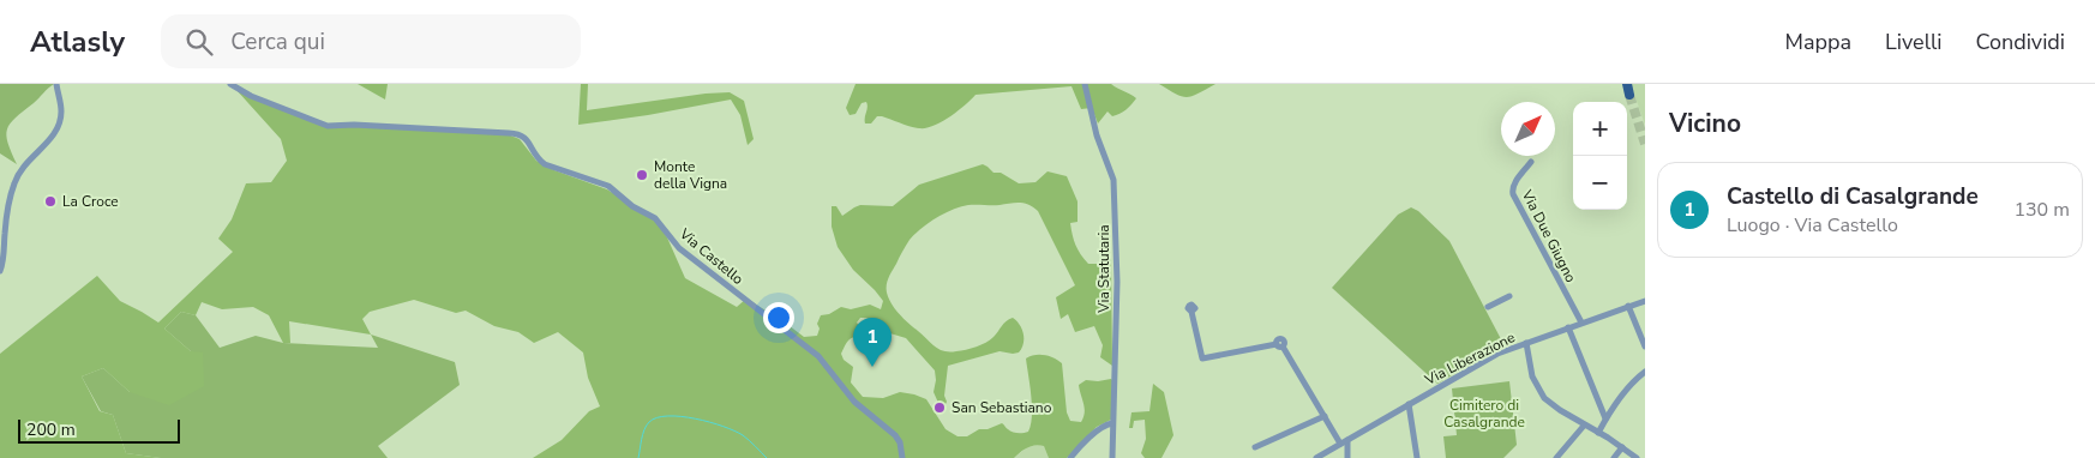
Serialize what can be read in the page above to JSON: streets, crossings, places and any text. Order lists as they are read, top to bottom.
{
  "streets": {
    "street": [
      "Via Due Giugno",
      "Via Castello",
      "Via Statutaria",
      "Via Liberazione"
    ]
  },
  "crossings": [
    ["Via Due Giugno", "Via Liberazione"]
  ],
  "parks": ["Cimitero di Casalgrande"],
  "places": ["Monte della Vigna", "La Croce", "San Sebastiano"],
  "scale_bar": "200 m",
  "north": "top right",
  "page": {
    "header": "Atlasly",
    "search": "Cerca qui",
    "nav": ["Mappa", "Livelli", "Condividi"],
    "heading": "Vicino",
    "map_buttons": ["+", "−"],
    "list": [
      {
        "mark": "1",
        "name": "Castello di Casalgrande",
        "note": "Luogo · Via Castello",
        "value": "130 m"
      }
    ],
    "pins": "1",
    "scale": "200 m"
  }
}
